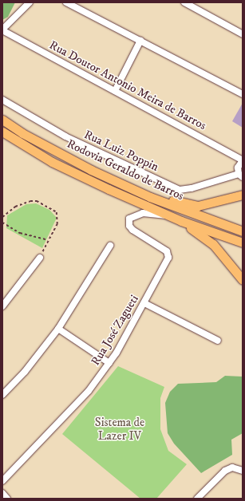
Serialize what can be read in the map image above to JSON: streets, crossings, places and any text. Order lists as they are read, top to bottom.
{
  "streets": {
    "highway": ["Rodovia Geraldo de Barros"],
    "street": ["Rua Doutor Antonio Meira de Barros", "Rua Luiz Poppin", "Rua José Zagueti"]
  },
  "crossings": [
    ["Rodovia Geraldo de Barros", "Rua José Zagueti"]
  ],
  "parks": ["Sistema de Lazer IV"]
}
